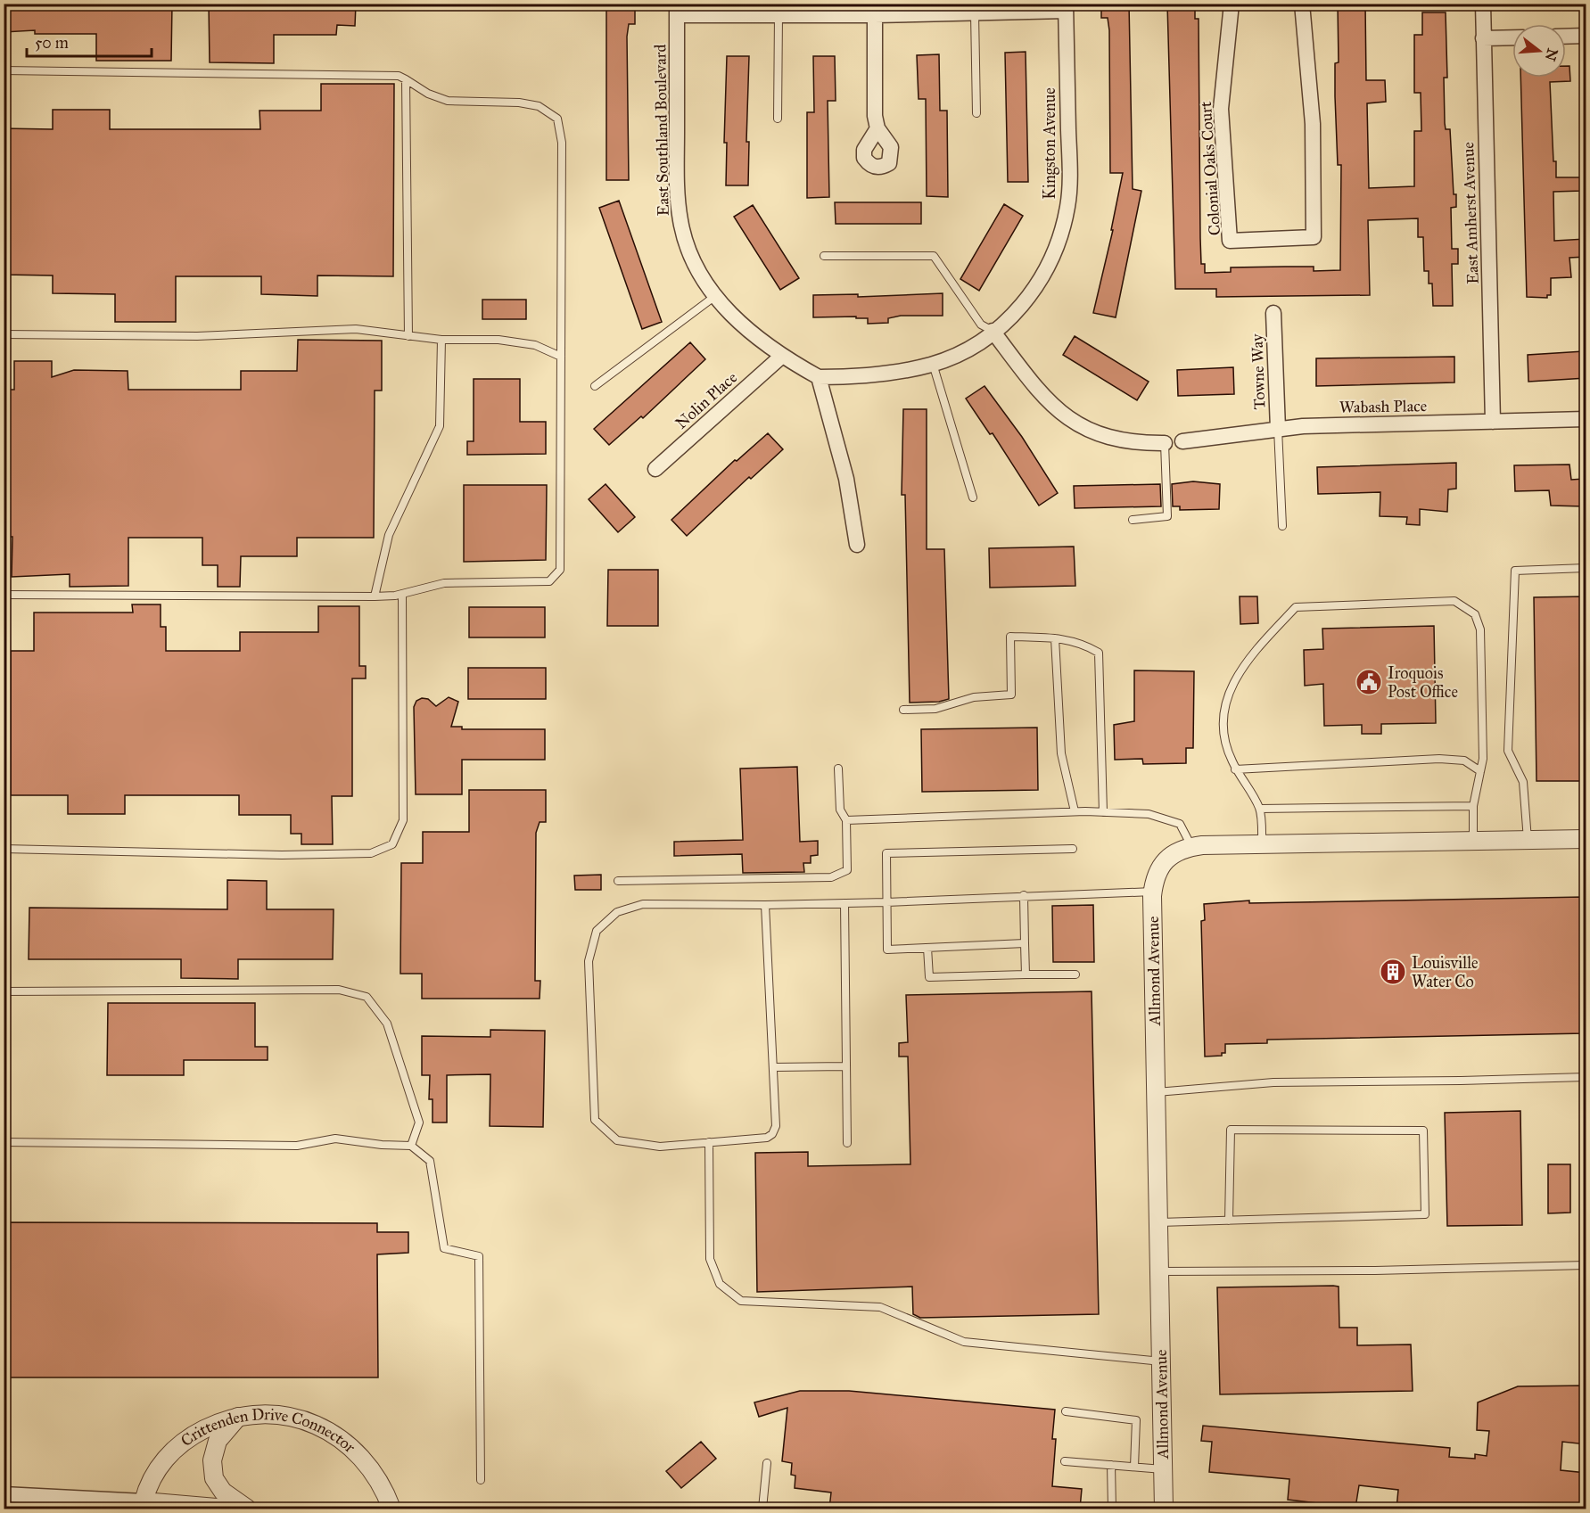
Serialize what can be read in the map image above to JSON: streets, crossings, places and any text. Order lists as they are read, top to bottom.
{
  "streets": {
    "street": [
      "East Southland Boulevard",
      "Kingston Avenue",
      "Colonial Oaks Court",
      "East Amherst Avenue",
      "Towne Way",
      "Nolin Place",
      "Wabash Place",
      "Allmond Avenue",
      "Crittenden Drive Connector"
    ]
  },
  "crossings": [
    ["East Southland Boulevard", "Kingston Avenue"],
    ["East Southland Boulevard", "Nolin Place"],
    ["East Amherst Avenue", "Wabash Place"],
    ["Towne Way", "Wabash Place"]
  ],
  "places": {
    "public building": ["Iroquois Post Office"],
    "building": ["Louisville Water Co"]
  },
  "scale_bar": "50 m",
  "north": "right"
}
